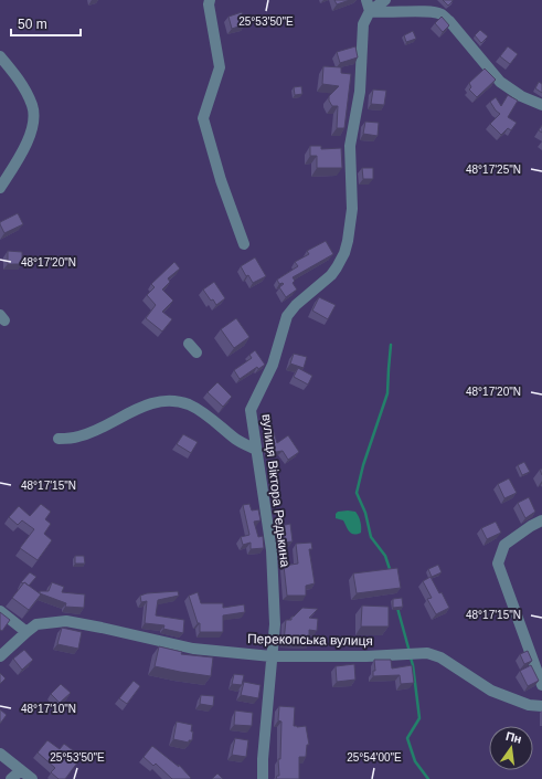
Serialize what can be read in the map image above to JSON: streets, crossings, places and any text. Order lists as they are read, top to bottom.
{
  "streets": {
    "street": ["вулиця Віктора Редькина", "Перекопська вулиця"]
  },
  "crossings": [
    ["вулиця Віктора Редькина", "Перекопська вулиця"]
  ],
  "scale_bar": "50 m",
  "north": "top",
  "coordinates": [
    "25°53'50\"E",
    "48°17'25\"N",
    "48°17'20\"N",
    "48°17'15\"N",
    "48°17'10\"N",
    "25°54'00\"E"
  ]
}
